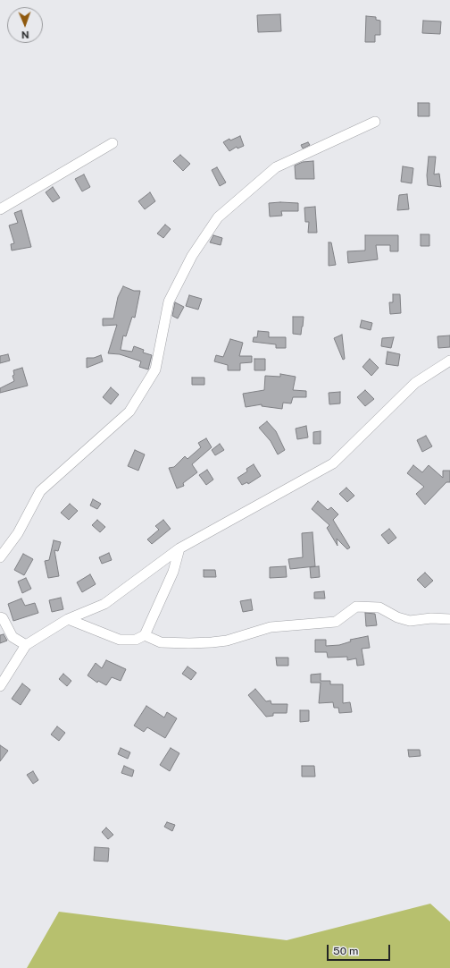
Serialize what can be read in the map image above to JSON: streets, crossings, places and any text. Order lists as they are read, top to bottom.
{
  "scale_bar": "50 m",
  "north": "bottom"
}
